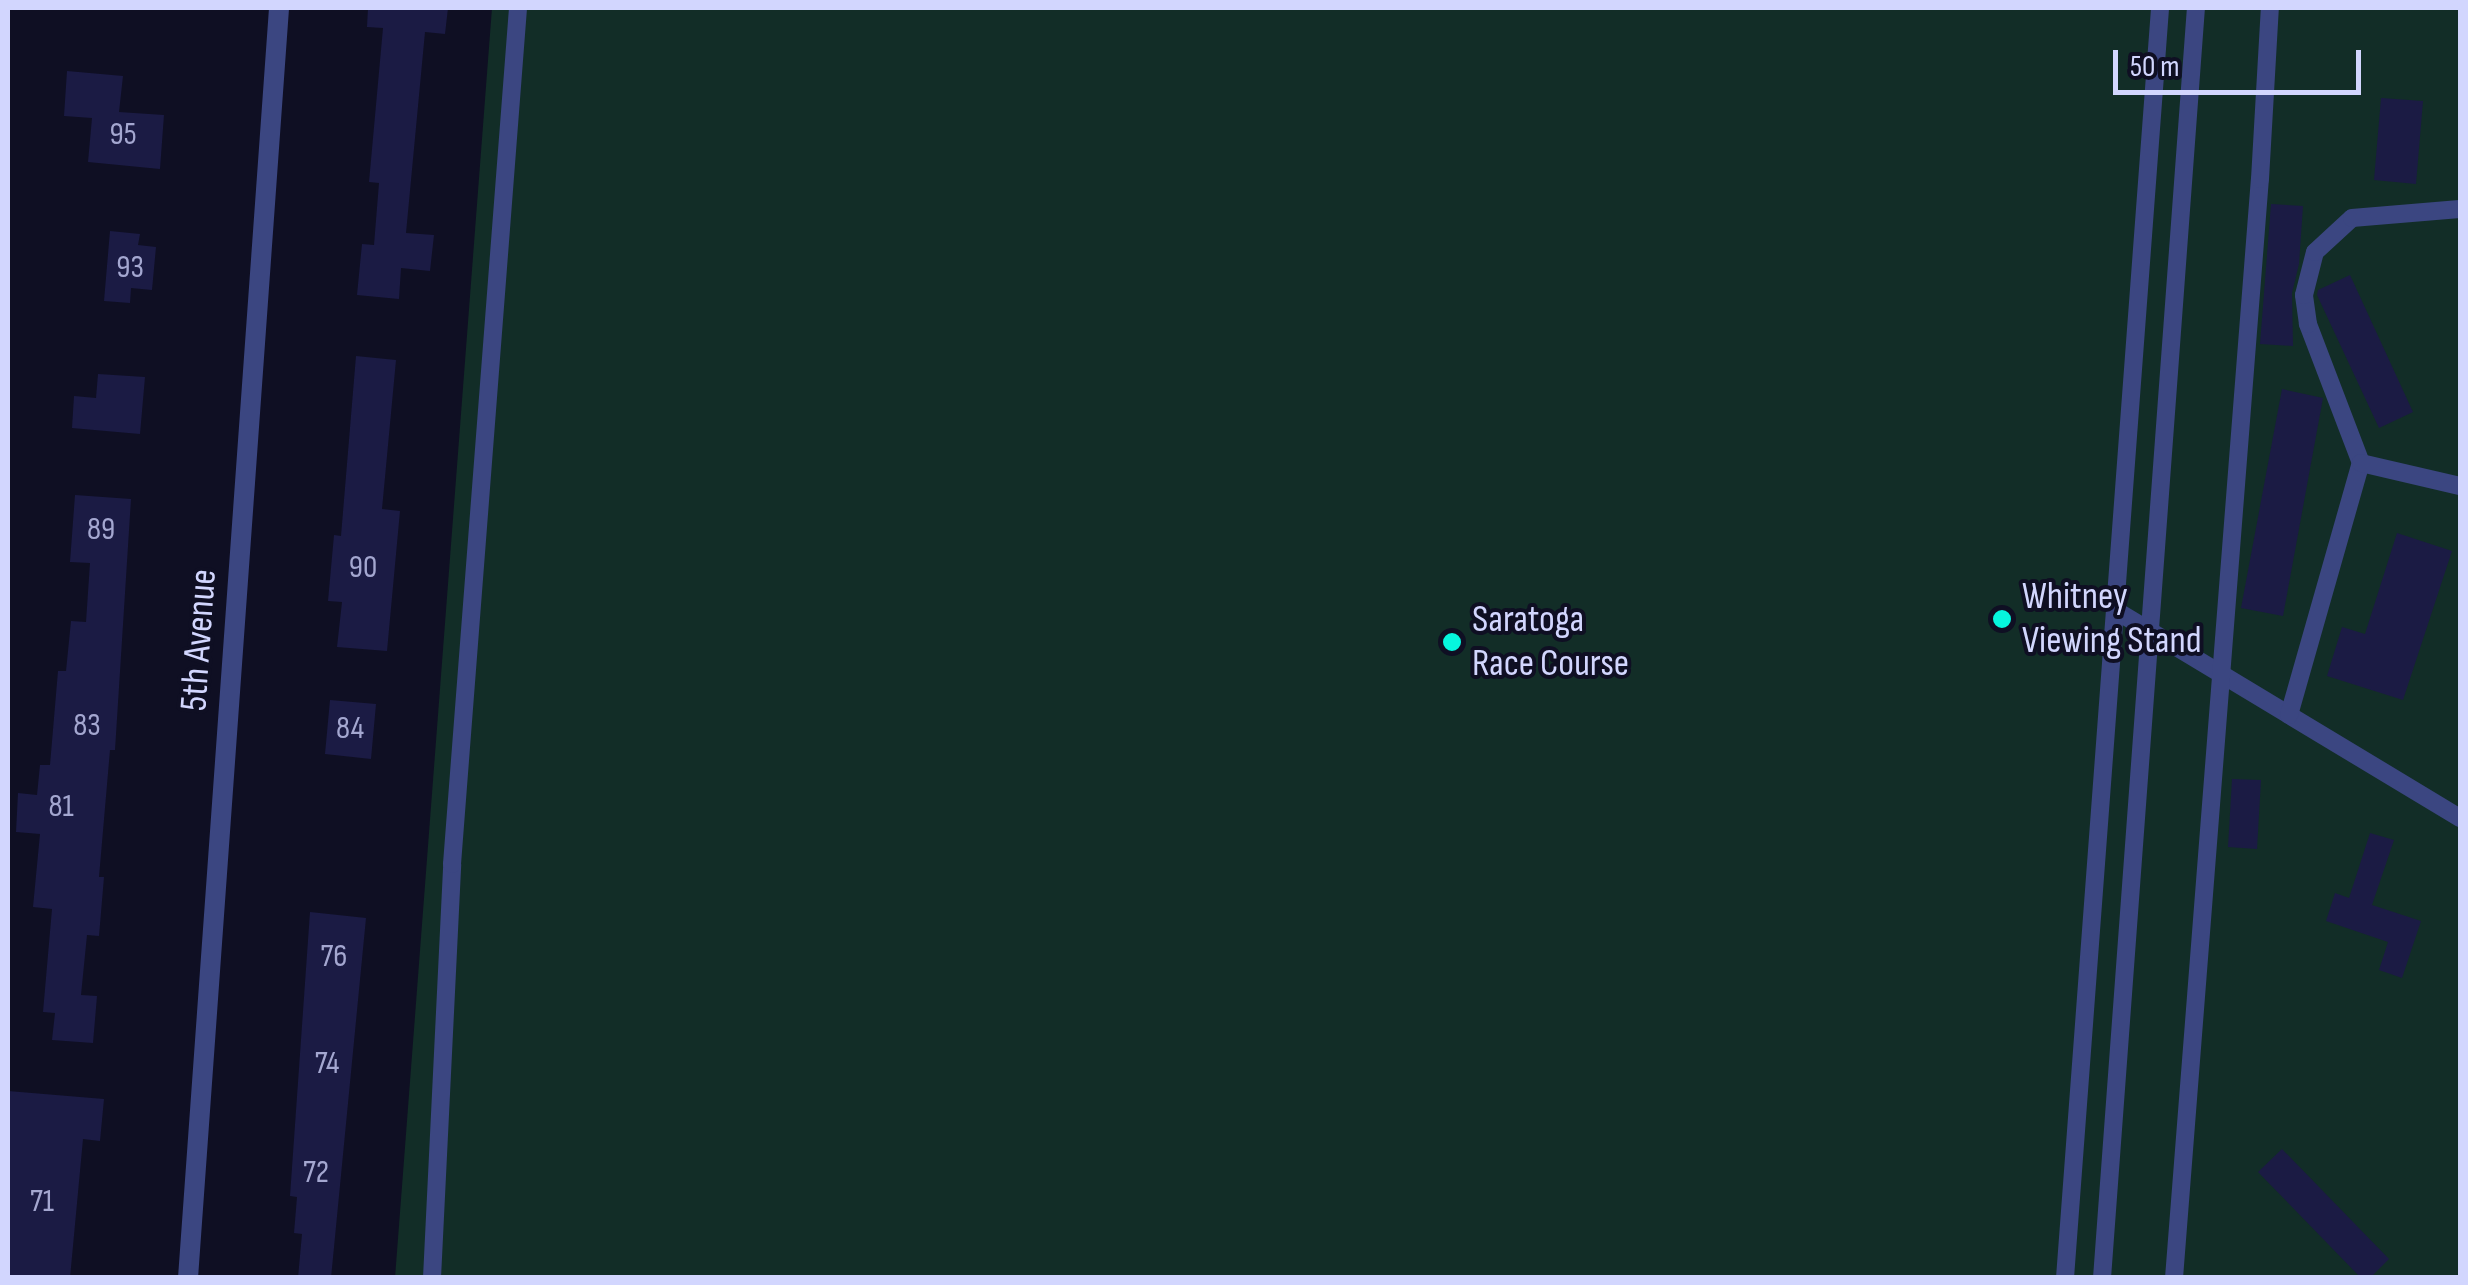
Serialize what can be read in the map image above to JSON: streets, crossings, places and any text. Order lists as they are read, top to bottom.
{
  "streets": {
    "street": ["5th Avenue"]
  },
  "places": ["Whitney Viewing Stand", "Saratoga Race Course"],
  "house_numbers": [
    "95",
    "93",
    "89",
    "90",
    "83",
    "84",
    "81",
    "76",
    "74",
    "72",
    "71"
  ],
  "scale_bar": "50 m"
}
